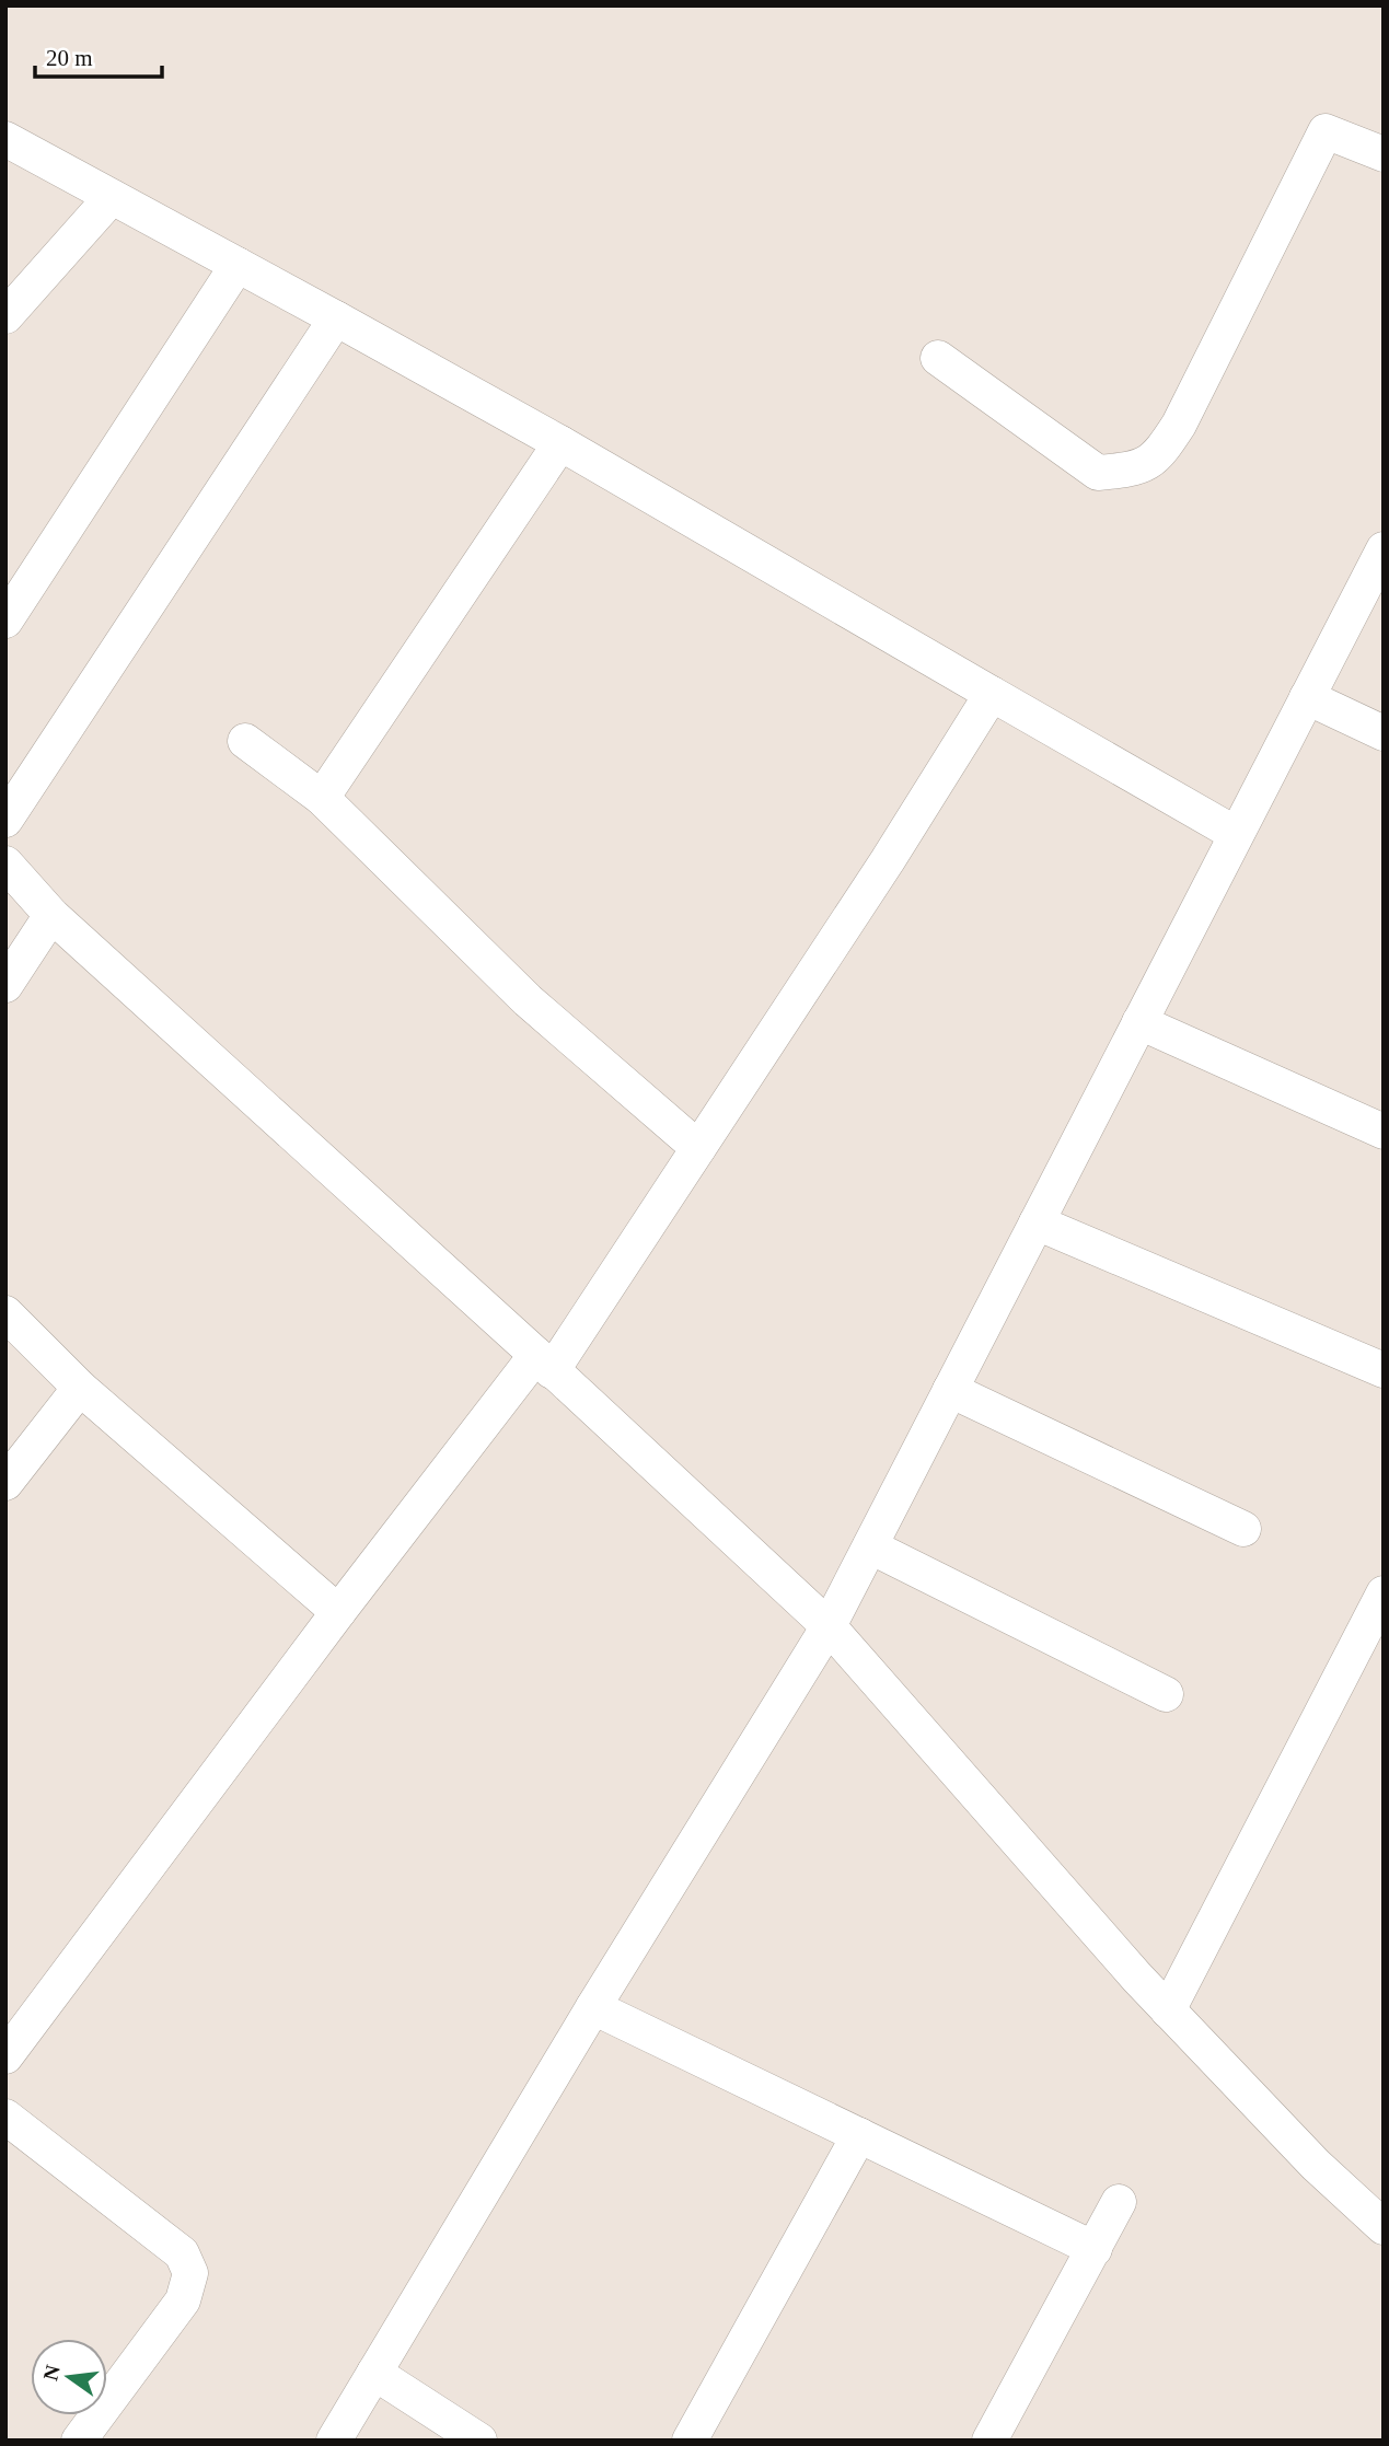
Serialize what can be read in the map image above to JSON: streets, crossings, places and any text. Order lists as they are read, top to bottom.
{
  "scale_bar": "20 m",
  "north": "left"
}
